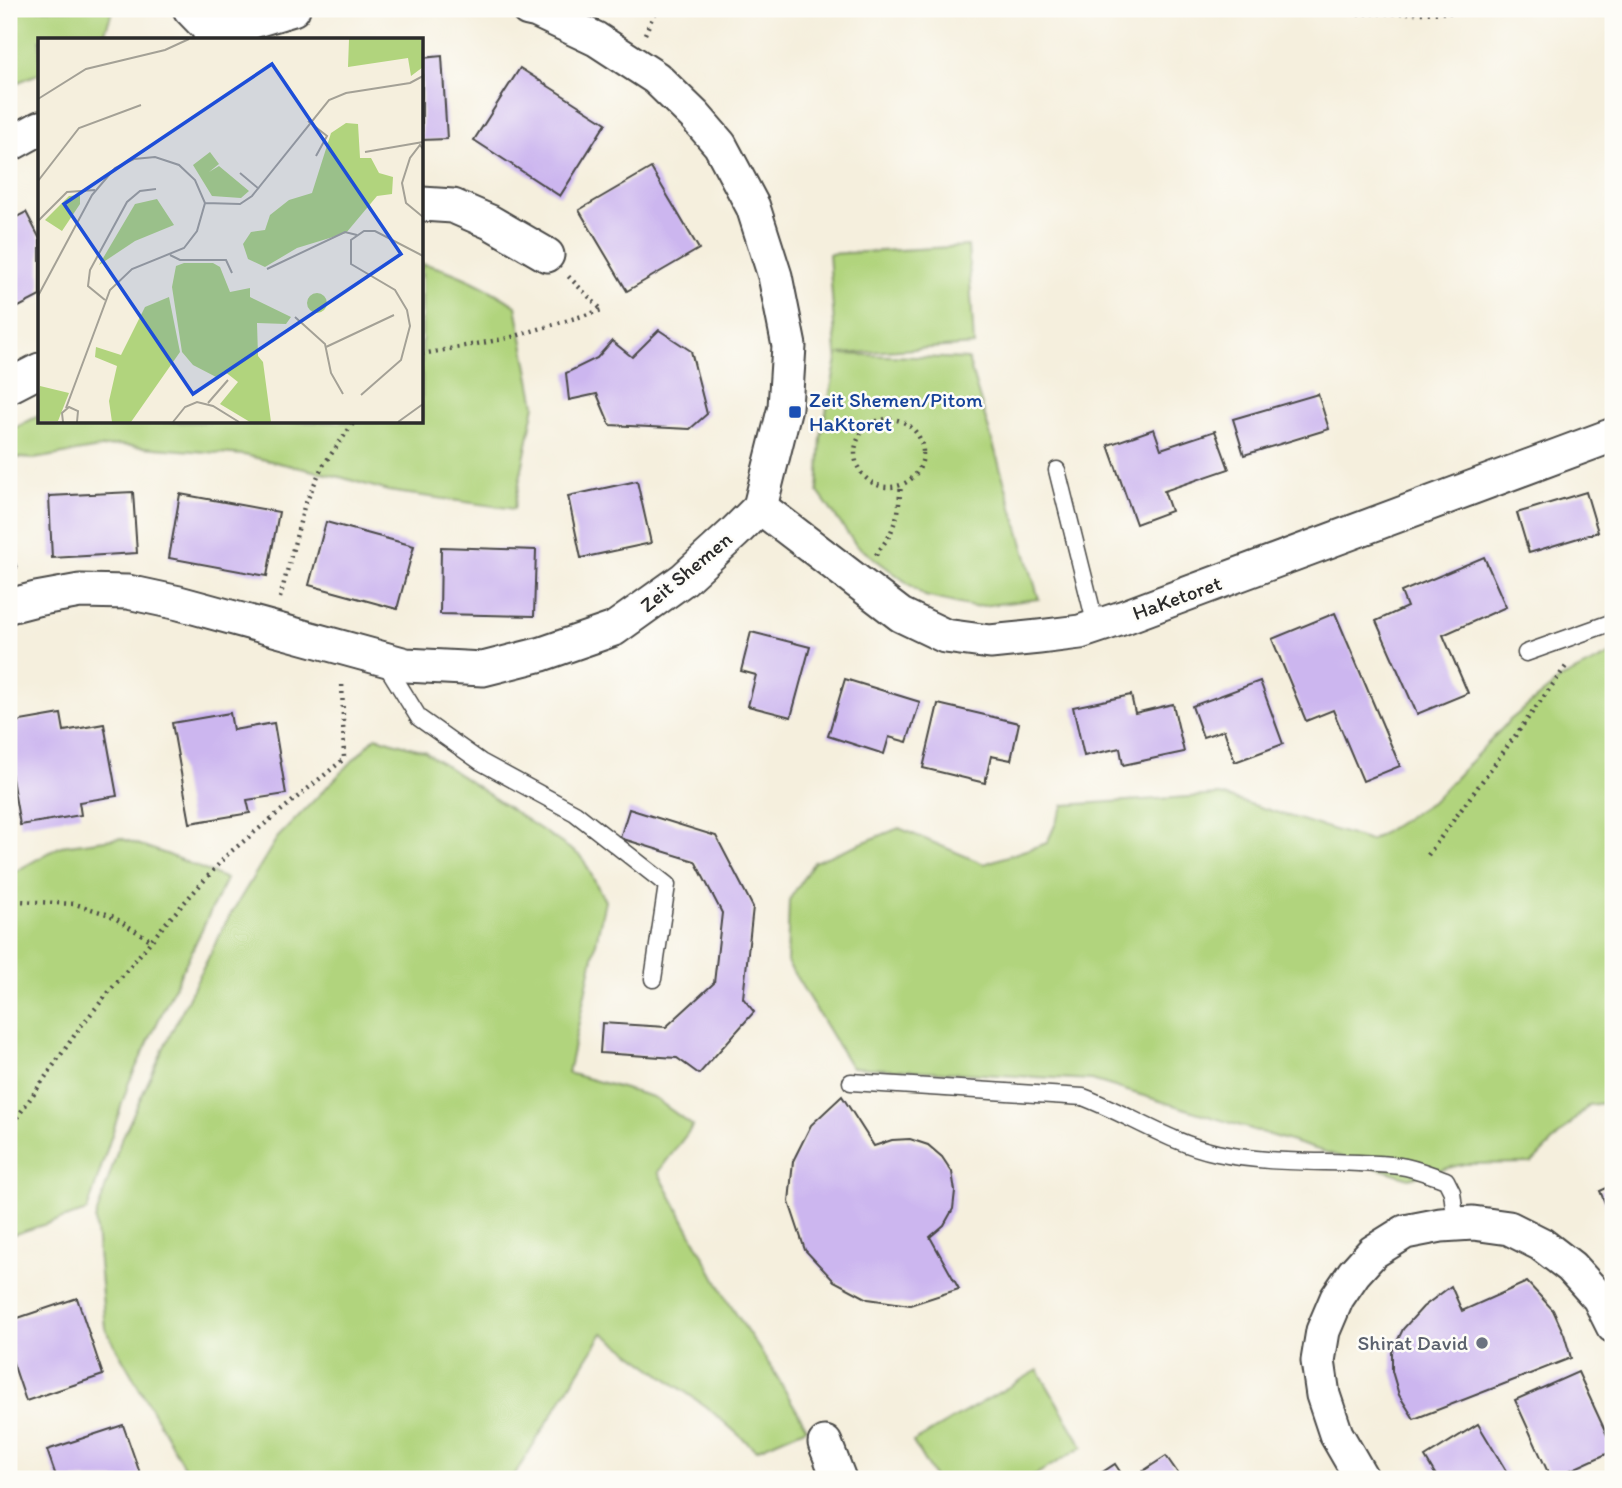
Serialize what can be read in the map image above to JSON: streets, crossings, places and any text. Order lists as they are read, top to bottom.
{
  "streets": {
    "street": ["Zeit Shemen", "HaKetoret"]
  },
  "crossings": [
    ["Zeit Shemen", "HaKetoret"]
  ],
  "places": {
    "transit": ["Zeit Shemen/Pitom HaKtoret"],
    "other": ["Shirat David"]
  }
}
